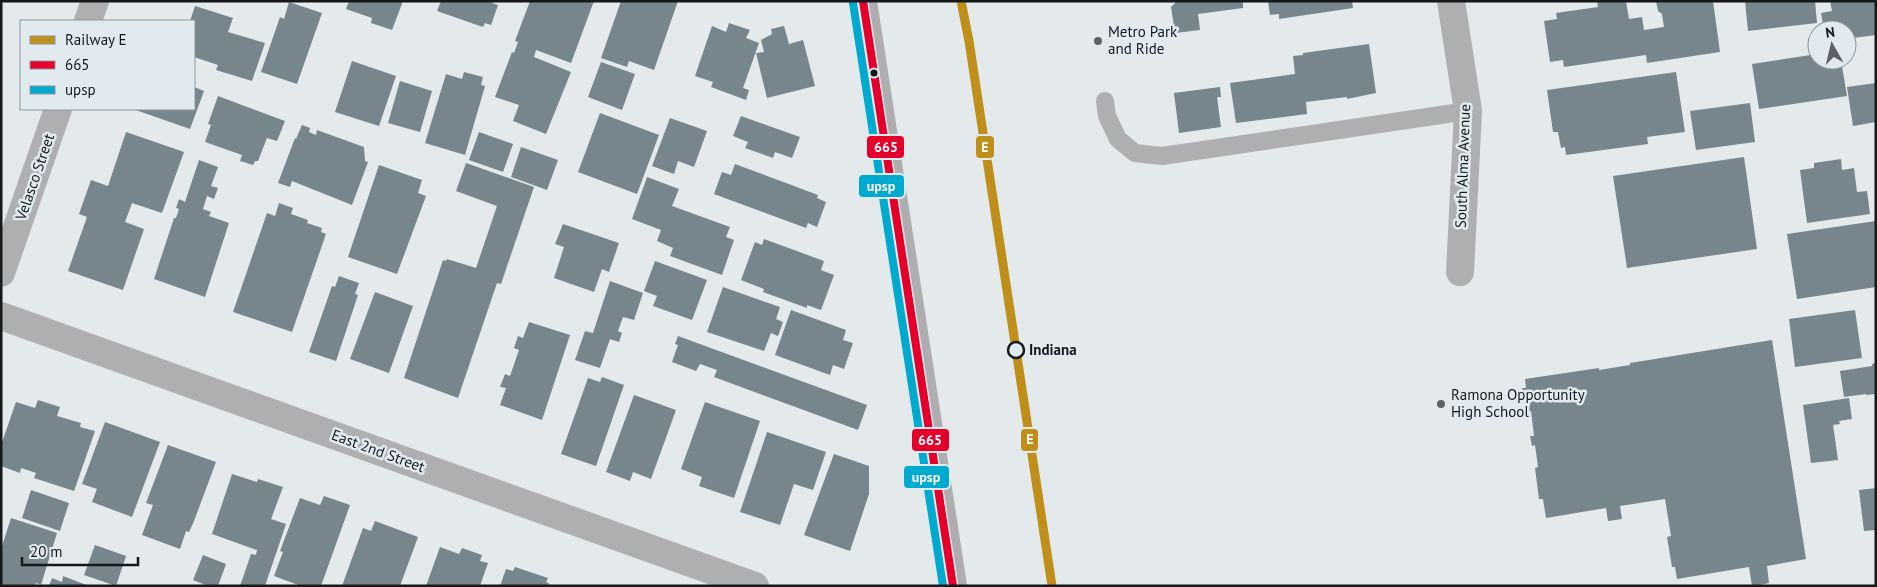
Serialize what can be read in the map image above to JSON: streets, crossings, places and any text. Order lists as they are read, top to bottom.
{
  "streets": {
    "street": ["South Alma Avenue", "Velasco Street", "East 2nd Street"]
  },
  "places": ["Metro Park and Ride", "Indiana", "Ramona Opportunity High School"],
  "lines": ["rail line E", "transit line 665", "transit line upsp"],
  "legend": ["Railway E", "665", "upsp"],
  "scale_bar": "20 m",
  "north": "top"
}
